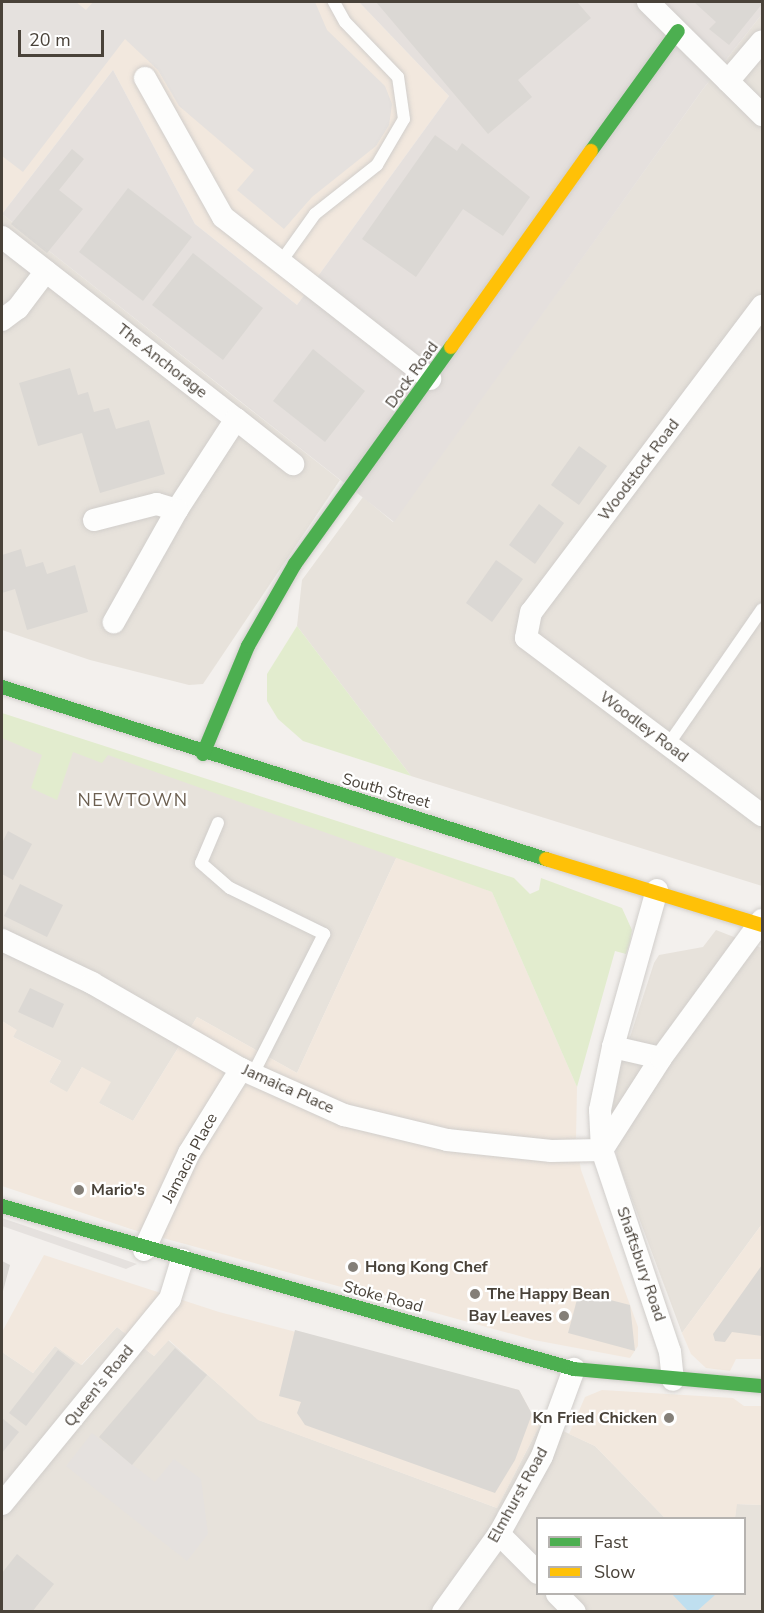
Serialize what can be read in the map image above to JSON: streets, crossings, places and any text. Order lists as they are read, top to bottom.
{
  "streets": {
    "street": [
      "The Anchorage",
      "Dock Road",
      "Woodstock Road",
      "Woodley Road",
      "South Street",
      "Jamaica Place",
      "Jamacia Place",
      "Shaftsbury Road",
      "Stoke Road",
      "Queen's Road",
      "Elmhurst Road"
    ]
  },
  "crossings": [
    ["Dock Road", "South Street"],
    ["Woodstock Road", "Woodley Road"],
    ["South Street", "Shaftsbury Road"],
    ["Jamaica Place", "Jamacia Place"],
    ["Jamaica Place", "Shaftsbury Road"],
    ["Jamacia Place", "Stoke Road"],
    ["Shaftsbury Road", "Stoke Road"],
    ["Stoke Road", "Queen's Road"],
    ["Stoke Road", "Elmhurst Road"]
  ],
  "districts": ["NEWTOWN"],
  "places": [
    "Mario's",
    "Hong Kong Chef",
    "The Happy Bean",
    "Bay Leaves",
    "Kn Fried Chicken"
  ],
  "legend": ["Fast", "Slow"],
  "scale_bar": "20 m"
}
